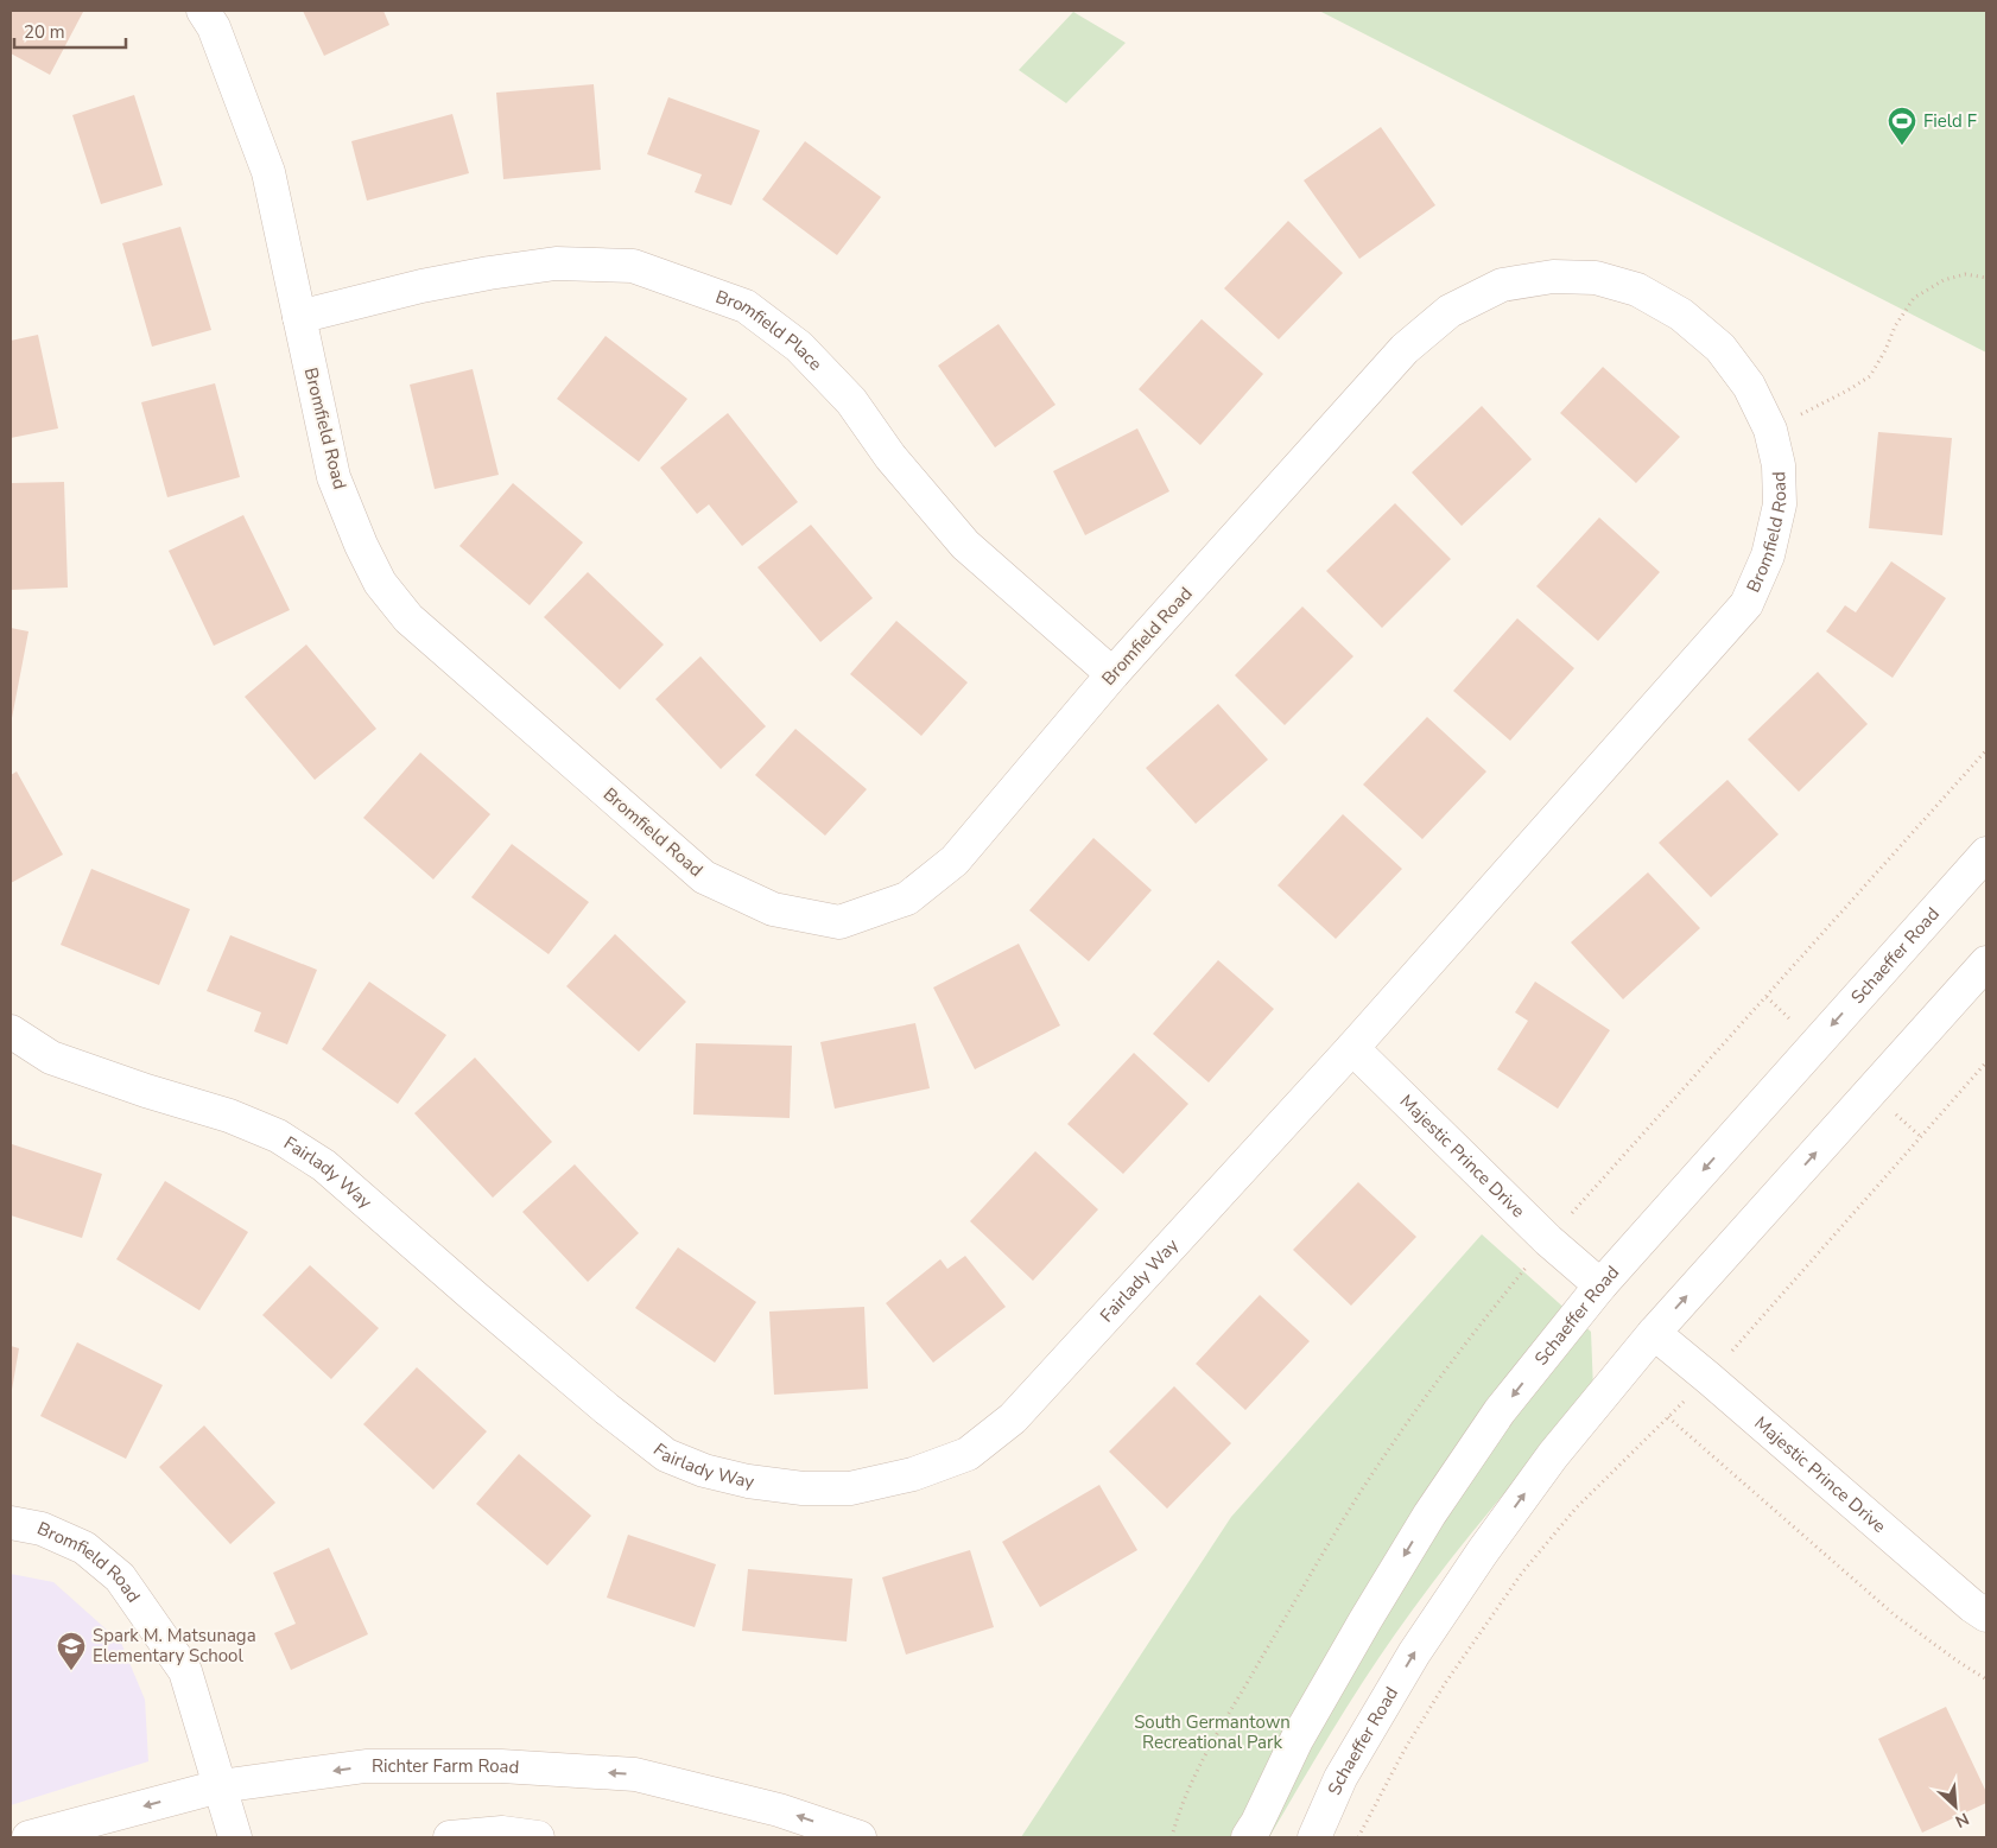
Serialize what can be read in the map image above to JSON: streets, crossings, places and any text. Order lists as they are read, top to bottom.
{
  "streets": {
    "street": [
      "Bromfield Place",
      "Bromfield Road",
      "Schaeffer Road",
      "Majestic Prince Drive",
      "Fairlady Way",
      "Richter Farm Road"
    ]
  },
  "crossings": [
    ["Bromfield Place", "Bromfield Road"],
    ["Bromfield Road", "Majestic Prince Drive"],
    ["Bromfield Road", "Fairlady Way"],
    ["Bromfield Road", "Richter Farm Road"],
    ["Schaeffer Road", "Majestic Prince Drive"],
    ["Majestic Prince Drive", "Fairlady Way"]
  ],
  "one_way": ["Richter Farm Road"],
  "parks": ["South Germantown Recreational Park"],
  "places": {
    "sports": ["Field F"],
    "school or university": ["Spark M. Matsunaga Elementary School"]
  },
  "scale_bar": "20 m",
  "north": "bottom right"
}
